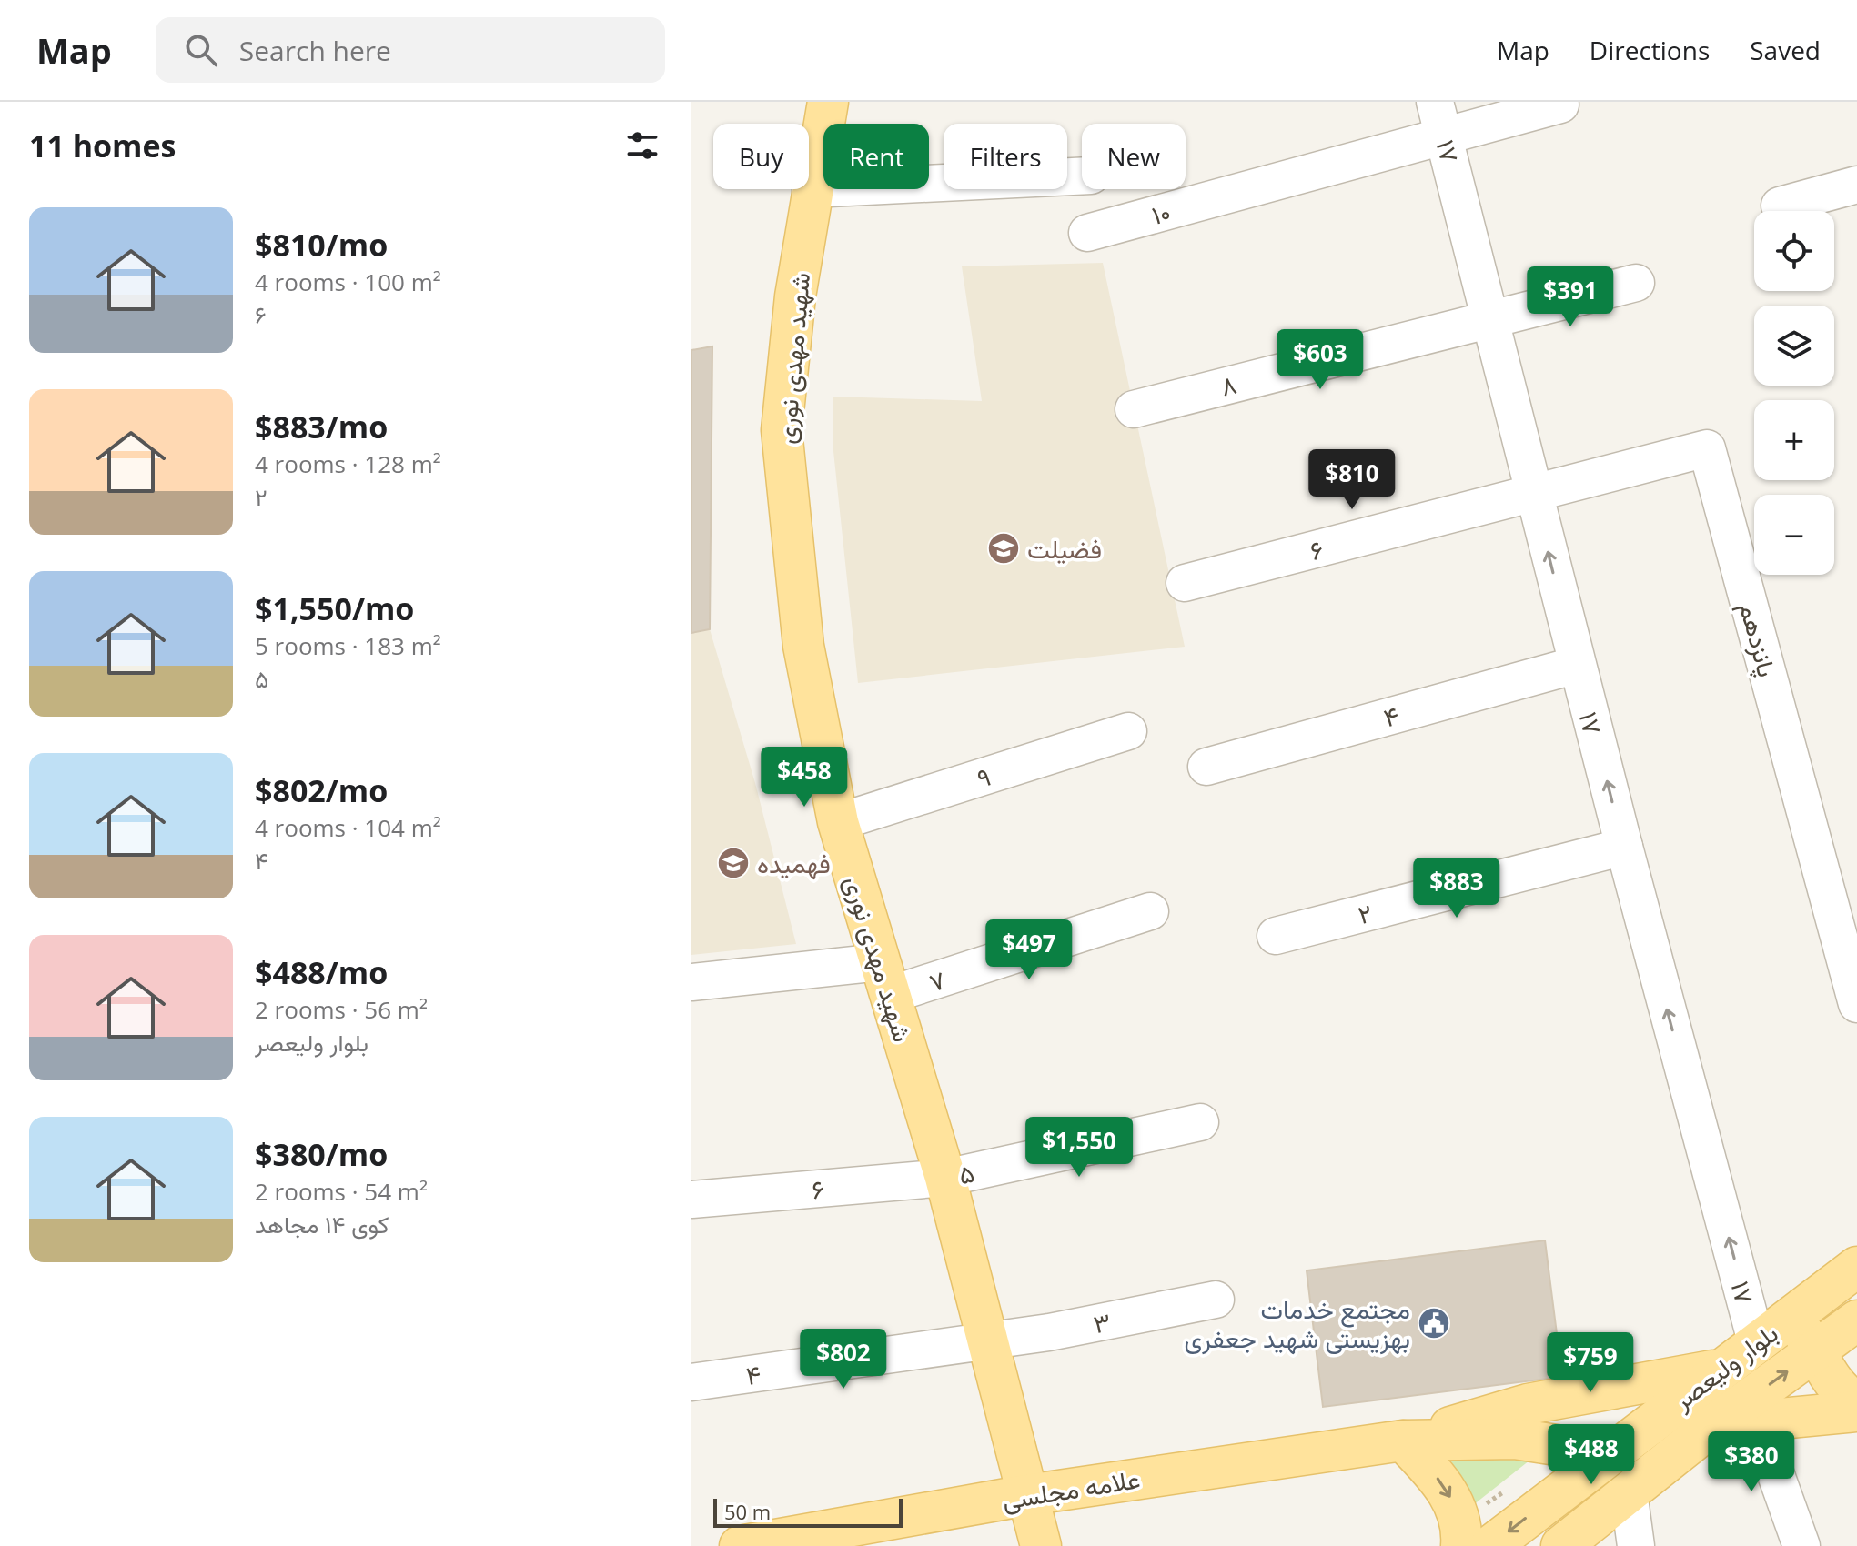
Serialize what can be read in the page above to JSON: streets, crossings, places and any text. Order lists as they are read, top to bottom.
{
  "streets": {
    "main road": ["شهید مهدی نوری", "بلوار ولیعصر", "علامه مجلسی"],
    "street": [
      "۱۷",
      "۱۰",
      "۸",
      "۶",
      "پانزدهم",
      "۴",
      "۹",
      "۲",
      "۷",
      "۵",
      "۳"
    ]
  },
  "crossings": [
    ["۱۷", "۱۰"],
    ["۱۷", "۸"],
    ["۱۷", "۶"],
    ["۱۷", "پانزدهم"],
    ["۱۷", "۴"],
    ["۱۷", "۲"],
    ["۱۷", "بلوار ولیعصر"],
    ["شهید مهدی نوری", "۶"],
    ["شهید مهدی نوری", "۴"],
    ["شهید مهدی نوری", "۹"],
    ["شهید مهدی نوری", "۷"],
    ["شهید مهدی نوری", "۵"],
    ["شهید مهدی نوری", "۳"],
    ["شهید مهدی نوری", "علامه مجلسی"],
    ["۶", "پانزدهم"],
    ["۶", "۵"],
    ["۴", "۳"]
  ],
  "one_way": ["۱۷"],
  "places": {
    "school or university": ["فضیلت", "فهمیده"],
    "public building": ["مجتمع خدمات بهزیستی شهید جعفری"]
  },
  "scale_bar": "50 m",
  "page": {
    "header": "Map",
    "search": "Search here",
    "nav": ["Map", "Directions", "Saved"],
    "heading": "11 homes",
    "chip": [
      "Buy",
      "Rent",
      "Filters",
      "New"
    ],
    "list": [
      {
        "name": "$810/mo",
        "note": "4 rooms · 100 m² · ۶"
      },
      {
        "name": "$883/mo",
        "note": "4 rooms · 128 m² · ۲"
      },
      {
        "name": "$1,550/mo",
        "note": "5 rooms · 183 m² · ۵"
      },
      {
        "name": "$802/mo",
        "note": "4 rooms · 104 m² · ۴"
      },
      {
        "name": "$488/mo",
        "note": "2 rooms · 56 m² · بلوار ولیعصر"
      },
      {
        "name": "$380/mo",
        "note": "2 rooms · 54 m² · کوی ۱۴ مجاهد"
      }
    ],
    "map_buttons": ["+", "−"],
    "price": [
      "$391",
      "$603",
      "$810",
      "$458",
      "$883",
      "$497",
      "$1,550",
      "$802",
      "$759",
      "$488",
      "$380"
    ],
    "scale": "50 m"
  }
}
